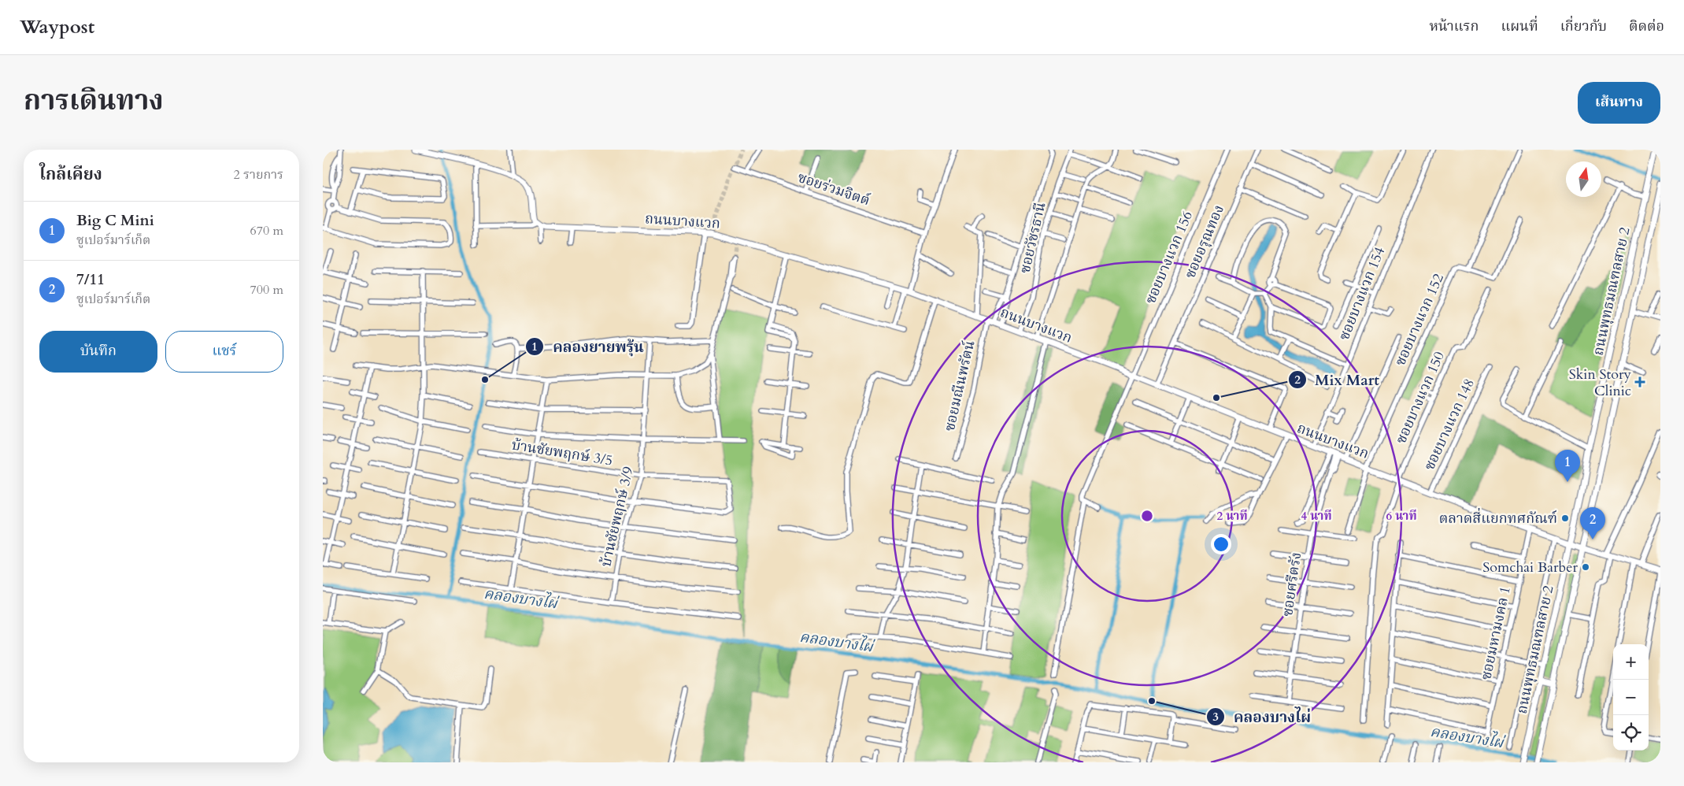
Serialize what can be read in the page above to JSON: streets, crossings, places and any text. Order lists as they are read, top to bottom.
{
  "streets": {
    "main road": ["ถนนบางแวก", "ถนนพุทธมณฑลสาย 2"],
    "street": [
      "ซอยร่วมจิตต์",
      "ซอยวัชรธานี",
      "ซอยอรุณทอง",
      "ซอยบางแวก 156",
      "ซอยบางแวก 154",
      "ซอยบางแวก 152",
      "ซอยมณีนพรัตน์",
      "ซอยบางแวก 150",
      "ซอยบางแวก 148",
      "บ้านชัยพฤกษ์ 3/5",
      "บ้านชัยพฤกษ์ 3/9",
      "ซอยศรีตรัง",
      "ซอยมหามงคล 1"
    ]
  },
  "crossings": [
    ["ถนนบางแวก", "ซอยวัชรธานี"],
    ["ถนนบางแวก", "ซอยอรุณทอง"],
    ["ถนนบางแวก", "ซอยบางแวก 156"],
    ["ถนนบางแวก", "ถนนพุทธมณฑลสาย 2"],
    ["ถนนบางแวก", "ซอยบางแวก 154"],
    ["ถนนบางแวก", "ซอยบางแวก 152"],
    ["ถนนบางแวก", "ซอยมณีนพรัตน์"],
    ["ถนนบางแวก", "ซอยบางแวก 150"],
    ["ถนนบางแวก", "ซอยบางแวก 148"],
    ["ถนนบางแวก", "ซอยศรีตรัง"],
    ["ถนนบางแวก", "ซอยมหามงคล 1"],
    ["บ้านชัยพฤกษ์ 3/5", "บ้านชัยพฤกษ์ 3/9"]
  ],
  "water": ["คลองบางไผ่"],
  "places": {
    "other": [
      "คลองยายพรุ้น",
      "Mix Mart",
      "ตลาดสี่แยกทศกัณฑ์",
      "Somchai Barber",
      "คลองบางไผ่"
    ],
    "health": ["Skin Story Clinic"]
  },
  "north": "top",
  "page": {
    "header": "Waypost",
    "nav": [
      "หน้าแรก",
      "แผนที่",
      "เกี่ยวกับ",
      "ติดต่อ"
    ],
    "title": "การเดินทาง",
    "buttons": [
      "เส้นทาง",
      ["บันทึก", "แชร์"]
    ],
    "heading": ["ใกล้เคียง", "2 รายการ"],
    "list": [
      {
        "mark": "1",
        "name": "Big C Mini",
        "note": "ซูเปอร์มาร์เก็ต",
        "value": "670 m"
      },
      {
        "mark": "2",
        "name": "7/11",
        "note": "ซูเปอร์มาร์เก็ต",
        "value": "700 m"
      }
    ],
    "pins": ["1", "2"],
    "map_buttons": ["+", "−"]
  },
  "rings": ["2 นาที", "4 นาที", "6 นาที"]
}
